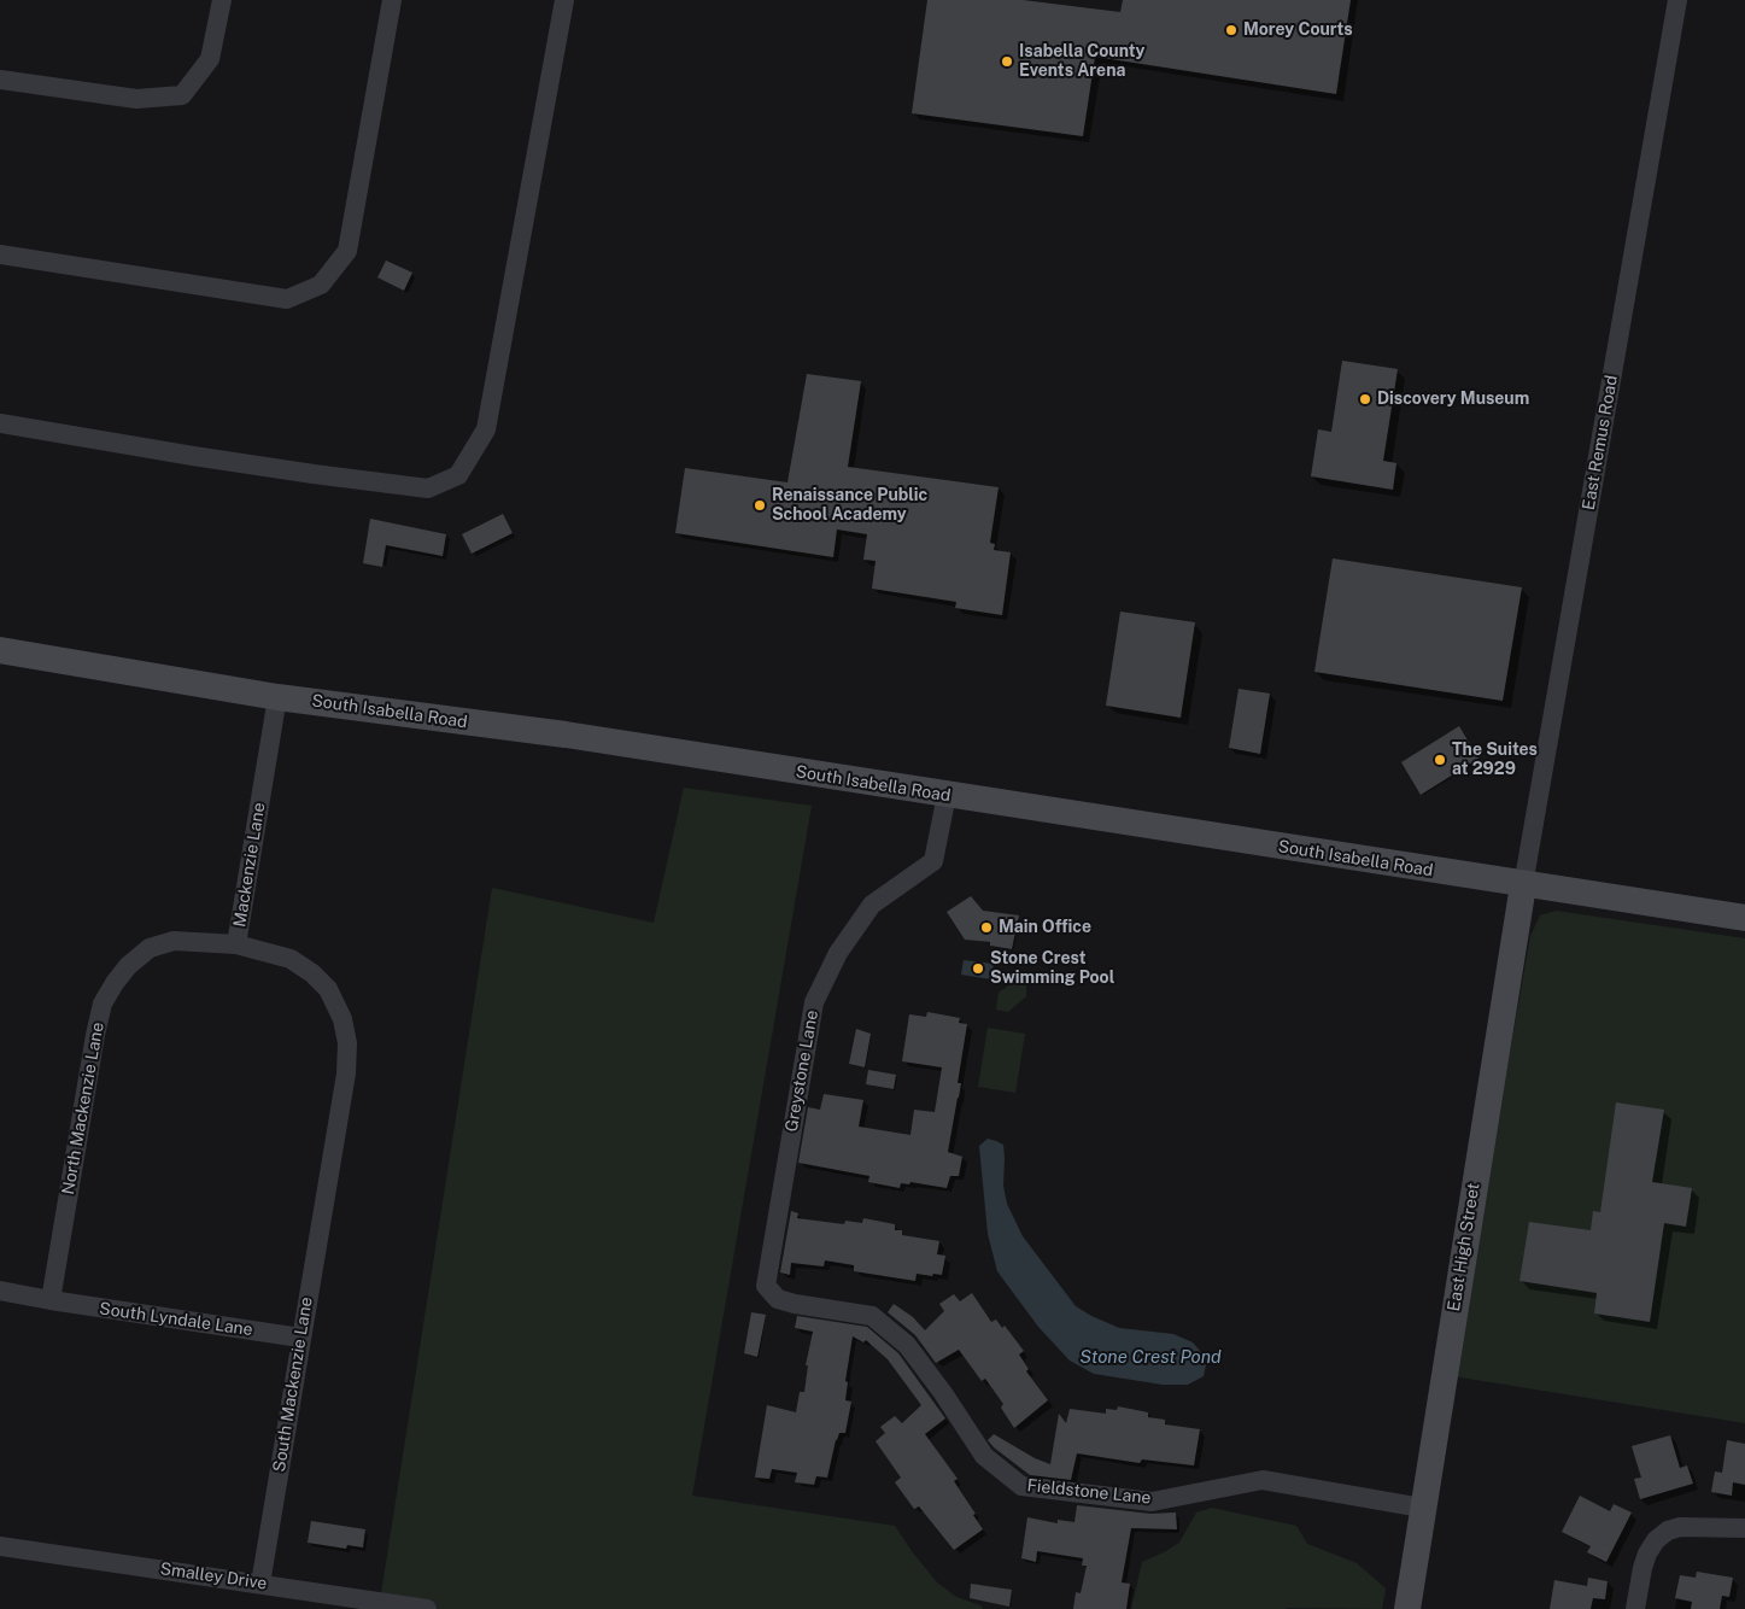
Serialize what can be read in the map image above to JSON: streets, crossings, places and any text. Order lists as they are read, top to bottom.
{
  "streets": {
    "main road": ["South Isabella Road", "East High Street"],
    "street": [
      "East Remus Road",
      "Mackenzie Lane",
      "Greystone Lane",
      "North Mackenzie Lane",
      "South Lyndale Lane",
      "South Mackenzie Lane",
      "Fieldstone Lane",
      "Smalley Drive"
    ]
  },
  "crossings": [
    ["East Remus Road", "South Isabella Road"],
    ["East Remus Road", "East High Street"],
    ["South Isabella Road", "Mackenzie Lane"],
    ["South Isabella Road", "Greystone Lane"],
    ["South Isabella Road", "East High Street"],
    ["Mackenzie Lane", "North Mackenzie Lane"],
    ["Mackenzie Lane", "South Mackenzie Lane"],
    ["Greystone Lane", "Fieldstone Lane"],
    ["North Mackenzie Lane", "South Lyndale Lane"],
    ["East High Street", "Fieldstone Lane"],
    ["South Lyndale Lane", "South Mackenzie Lane"],
    ["South Mackenzie Lane", "Smalley Drive"]
  ],
  "water": ["Stone Crest Pond"],
  "places": [
    "Morey Courts",
    "Isabella County Events Arena",
    "Discovery Museum",
    "Renaissance Public School Academy",
    "The Suites at 2929",
    "Main Office",
    "Stone Crest Swimming Pool"
  ]
}
